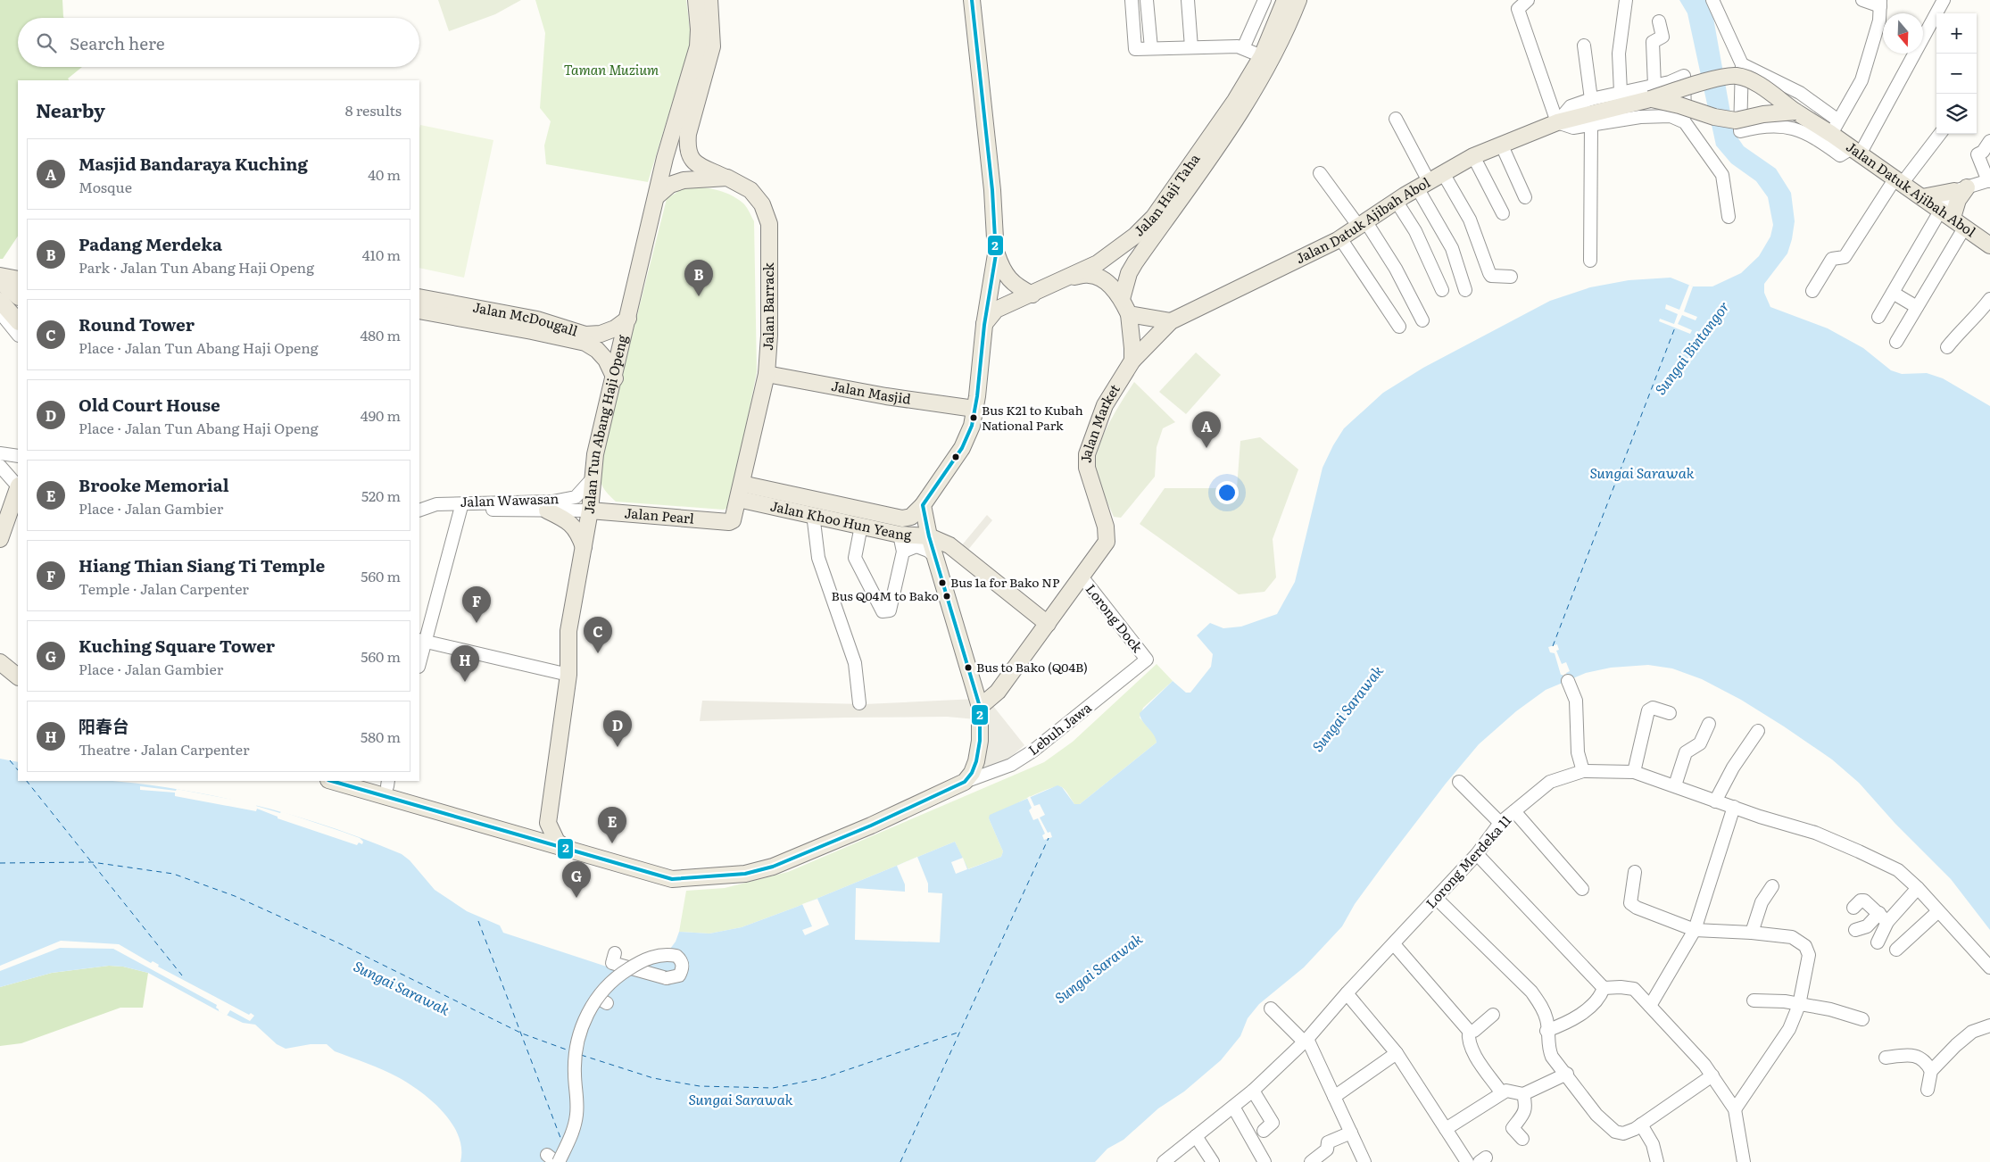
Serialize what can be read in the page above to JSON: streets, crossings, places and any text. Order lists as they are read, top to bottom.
{
  "streets": {
    "main road": [
      "Jalan Datuk Ajibah Abol",
      "Jalan Haji Taha",
      "Jalan Barrack",
      "Jalan McDougall",
      "Jalan Masjid",
      "Jalan Tun Abang Haji Openg",
      "Jalan Market",
      "Jalan Pearl",
      "Jalan Khoo Hun Yeang"
    ],
    "street": [
      "Jalan Wawasan",
      "Lorong Dock",
      "Lebuh Jawa",
      "Lorong Merdeka 11"
    ]
  },
  "crossings": [
    ["Jalan Datuk Ajibah Abol", "Jalan Market"],
    ["Jalan Haji Taha", "Jalan Khoo Hun Yeang"],
    ["Jalan Barrack", "Jalan Masjid"],
    ["Jalan Barrack", "Jalan Pearl"],
    ["Jalan Barrack", "Jalan Khoo Hun Yeang"],
    ["Jalan McDougall", "Jalan Tun Abang Haji Openg"],
    ["Jalan Masjid", "Jalan Khoo Hun Yeang"],
    ["Jalan Tun Abang Haji Openg", "Jalan Wawasan"],
    ["Jalan Tun Abang Haji Openg", "Jalan Pearl"],
    ["Jalan Market", "Jalan Khoo Hun Yeang"],
    ["Jalan Market", "Lorong Dock"],
    ["Jalan Wawasan", "Jalan Pearl"],
    ["Lorong Dock", "Lebuh Jawa"]
  ],
  "water": ["Sungai Bintangor", "Sungai Sarawak"],
  "parks": ["Taman Muzium"],
  "places": [
    "Bus K21 to Kubah National Park",
    "Bus 1a for Bako NP",
    "Bus Q04M to Bako",
    "Bus to Bako (Q04B)"
  ],
  "lines": ["transit line 2"],
  "north": "bottom",
  "page": {
    "map_buttons": ["+", "−"],
    "search": "Search here",
    "heading": ["Nearby", "8 results"],
    "list": [
      {
        "mark": "A",
        "name": "Masjid Bandaraya Kuching",
        "note": "Mosque",
        "value": "40 m"
      },
      {
        "mark": "B",
        "name": "Padang Merdeka",
        "note": "Park · Jalan Tun Abang Haji Openg",
        "value": "410 m"
      },
      {
        "mark": "C",
        "name": "Round Tower",
        "note": "Place · Jalan Tun Abang Haji Openg",
        "value": "480 m"
      },
      {
        "mark": "D",
        "name": "Old Court House",
        "note": "Place · Jalan Tun Abang Haji Openg",
        "value": "490 m"
      },
      {
        "mark": "E",
        "name": "Brooke Memorial",
        "note": "Place · Jalan Gambier",
        "value": "520 m"
      },
      {
        "mark": "F",
        "name": "Hiang Thian Siang Ti Temple",
        "note": "Temple · Jalan Carpenter",
        "value": "560 m"
      },
      {
        "mark": "G",
        "name": "Kuching Square Tower",
        "note": "Place · Jalan Gambier",
        "value": "560 m"
      },
      {
        "mark": "H",
        "name": "阳春台",
        "note": "Theatre · Jalan Carpenter",
        "value": "580 m"
      }
    ],
    "pins": [
      "B",
      "A",
      "F",
      "C",
      "H",
      "D",
      "E",
      "G"
    ]
  }
}
